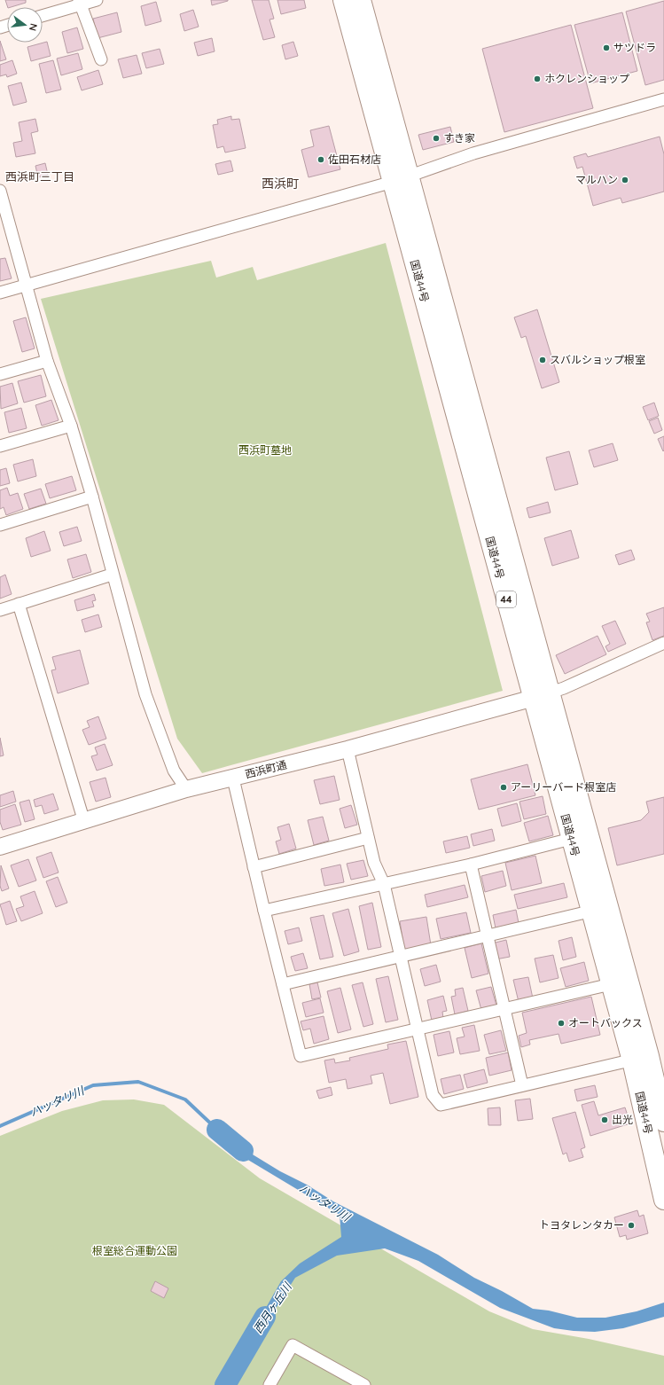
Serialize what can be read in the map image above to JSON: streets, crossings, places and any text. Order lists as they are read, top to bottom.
{
  "streets": {
    "highway": ["国道44号", "44"],
    "street": ["西浜町通"]
  },
  "crossings": [
    ["国道44号", "西浜町通"]
  ],
  "districts": ["西浜町三丁目", "西浜町"],
  "water": ["ハッタリ川", "西月ヶ丘川"],
  "parks": ["西浜町墓地", "根室総合運動公園"],
  "places": [
    "サツドラ",
    "ホクレンショップ",
    "すき家",
    "佐田石材店",
    "マルハン",
    "スバルショップ根室",
    "アーリーバード根室店",
    "オートバックス",
    "出光",
    "トヨタレンタカー"
  ],
  "north": "right"
}
